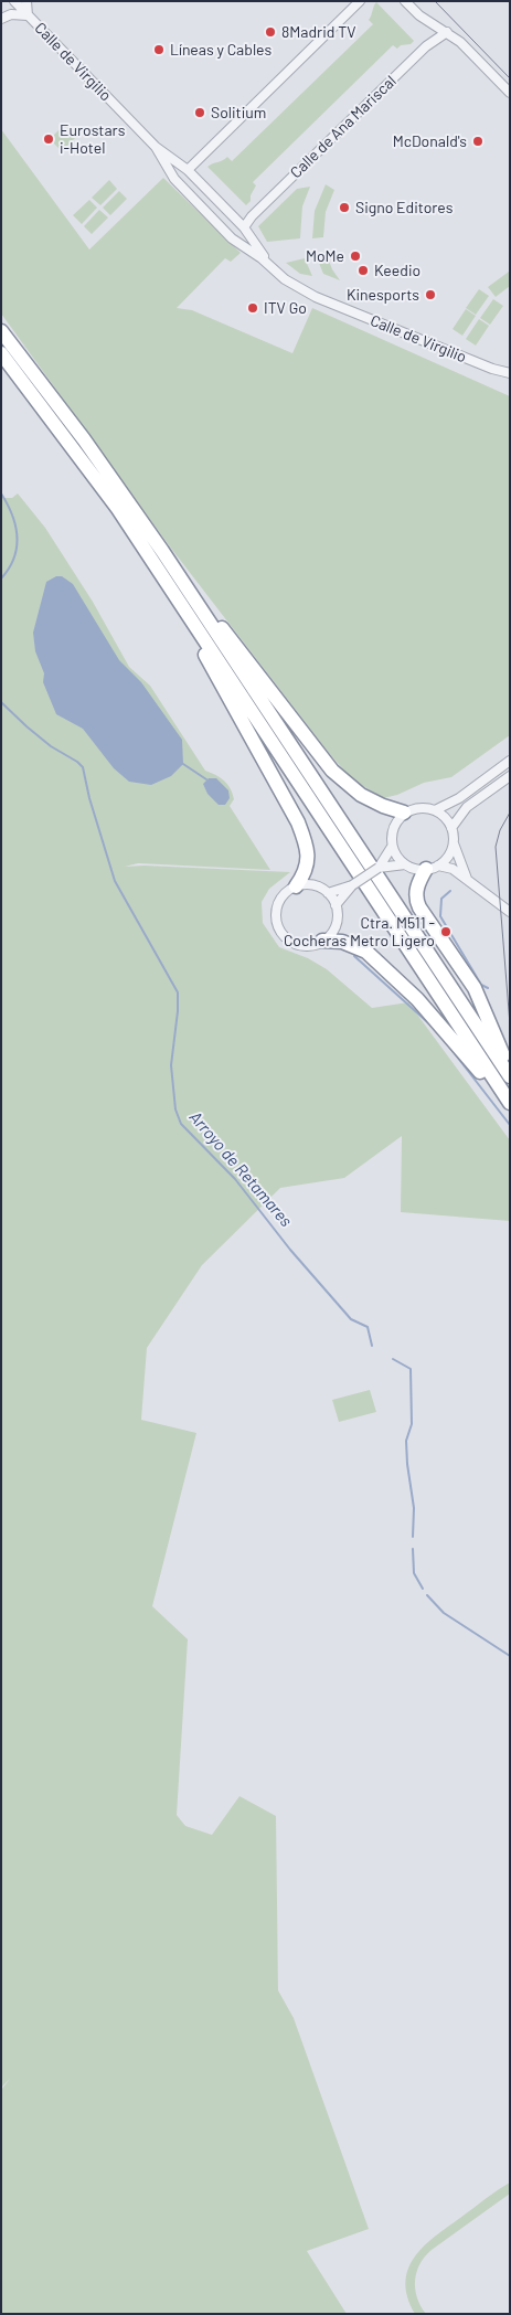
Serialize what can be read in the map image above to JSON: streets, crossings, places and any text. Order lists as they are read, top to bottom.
{
  "streets": {
    "street": ["Calle de Virgilio", "Calle de Ana Mariscal"]
  },
  "crossings": [
    ["Calle de Virgilio", "Calle de Ana Mariscal"]
  ],
  "water": ["Arroyo de Retamares"],
  "places": [
    "8Madrid TV",
    "Líneas y Cables",
    "Solitium",
    "Eurostars i-Hotel",
    "McDonald's",
    "Signo Editores",
    "MoMe",
    "Keedio",
    "Kinesports",
    "ITV Go",
    "Ctra. M511 - Cocheras Metro Ligero"
  ]
}
